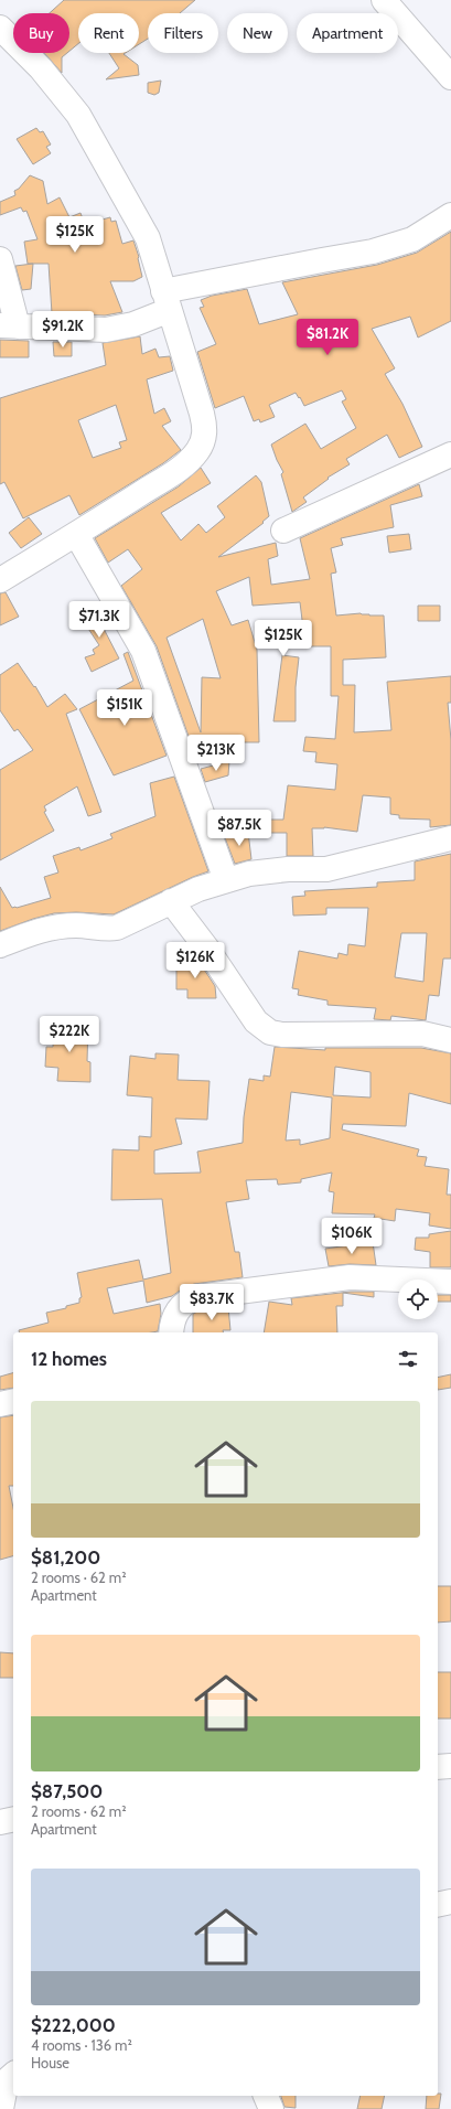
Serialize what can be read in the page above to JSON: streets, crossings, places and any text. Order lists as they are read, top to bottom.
{
  "page": {
    "chip": [
      "Buy",
      "Rent",
      "Filters",
      "New",
      "Apartment"
    ],
    "price": [
      "$125K",
      "$91.2K",
      "$81.2K",
      "$71.3K",
      "$125K",
      "$151K",
      "$213K",
      "$87.5K",
      "$126K",
      "$222K",
      "$106K",
      "$83.7K"
    ],
    "heading": "12 homes",
    "list": [
      {
        "name": "$81,200",
        "note": "2 rooms · 62 m² · Apartment"
      },
      {
        "name": "$87,500",
        "note": "2 rooms · 62 m² · Apartment"
      },
      {
        "name": "$222,000",
        "note": "4 rooms · 136 m² · House"
      }
    ]
  }
}
